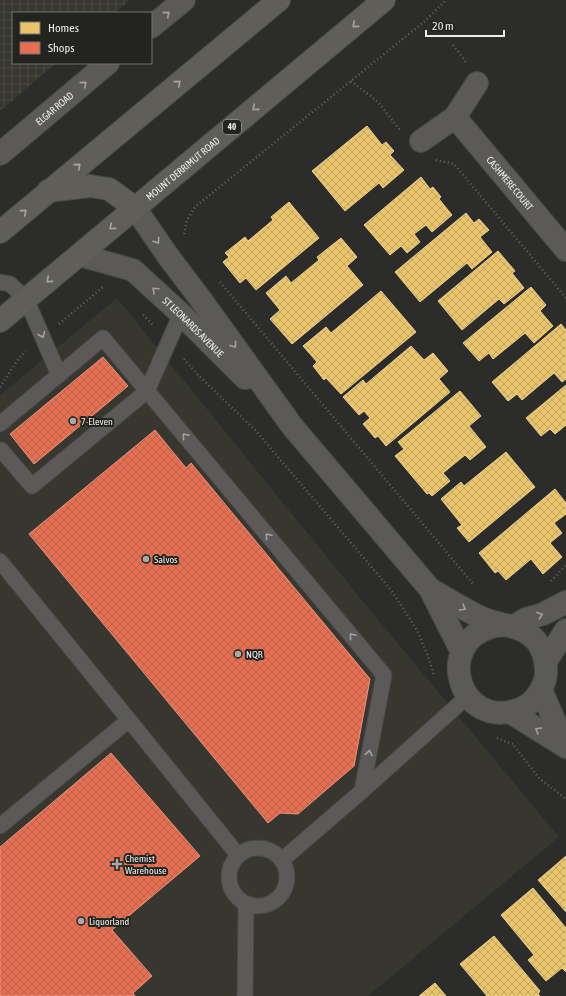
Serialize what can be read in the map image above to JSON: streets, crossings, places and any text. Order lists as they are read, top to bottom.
{
  "streets": {
    "main road": ["40", "MOUNT DERRIMUT ROAD"],
    "street": ["ELGAR ROAD", "CASHMERE COURT", "ST LEONARDS AVENUE"]
  },
  "crossings": [
    ["MOUNT DERRIMUT ROAD", "ST LEONARDS AVENUE"]
  ],
  "one_way": ["ELGAR ROAD"],
  "places": {
    "other": [
      "7-Eleven",
      "Salvos",
      "NQR",
      "Liquorland"
    ],
    "health": ["Chemist Warehouse"]
  },
  "legend": ["Homes", "Shops"],
  "scale_bar": "20 m"
}
